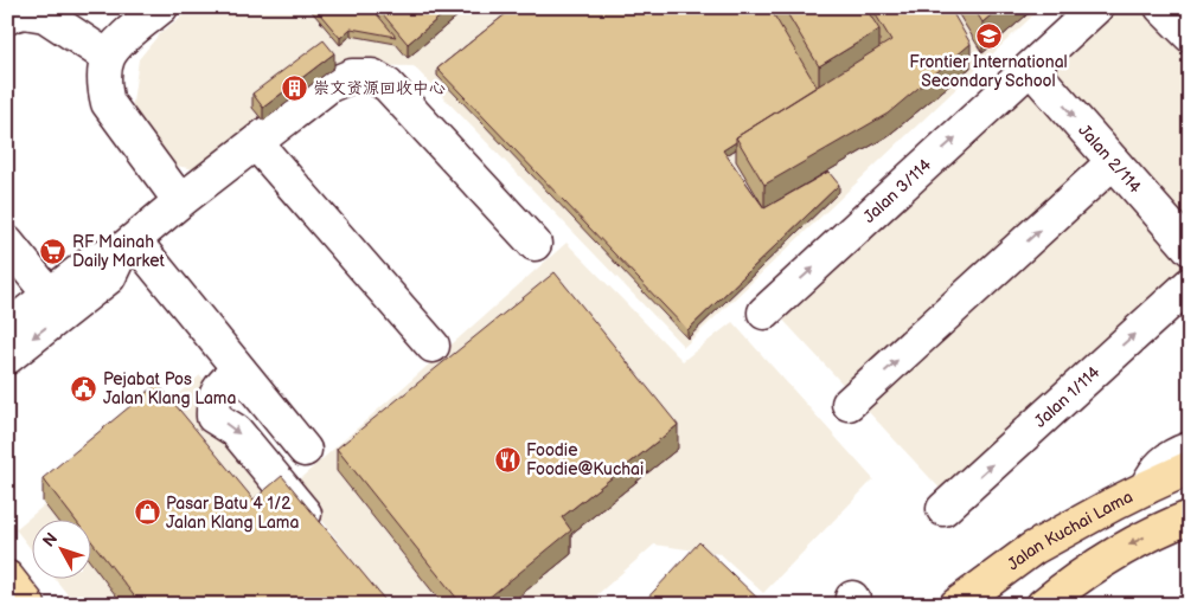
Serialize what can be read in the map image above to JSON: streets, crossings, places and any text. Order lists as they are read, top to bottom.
{
  "streets": {
    "main road": ["Jalan Kuchai Lama"],
    "street": ["Jalan 2/114", "Jalan 3/114", "Jalan 1/114"]
  },
  "crossings": [
    ["Jalan 2/114", "Jalan 3/114"]
  ],
  "places": {
    "school or university": ["Frontier International Secondary School"],
    "building": ["崇文资源回收中心"],
    "supermarket": ["RF Mainah Daily Market"],
    "public building": ["Pejabat Pos Jalan Klang Lama"],
    "restaurant": ["Foodie Foodie@Kuchai"],
    "shop": ["Pasar Batu 4 1/2 Jalan Klang Lama"]
  },
  "north": "top left"
}
